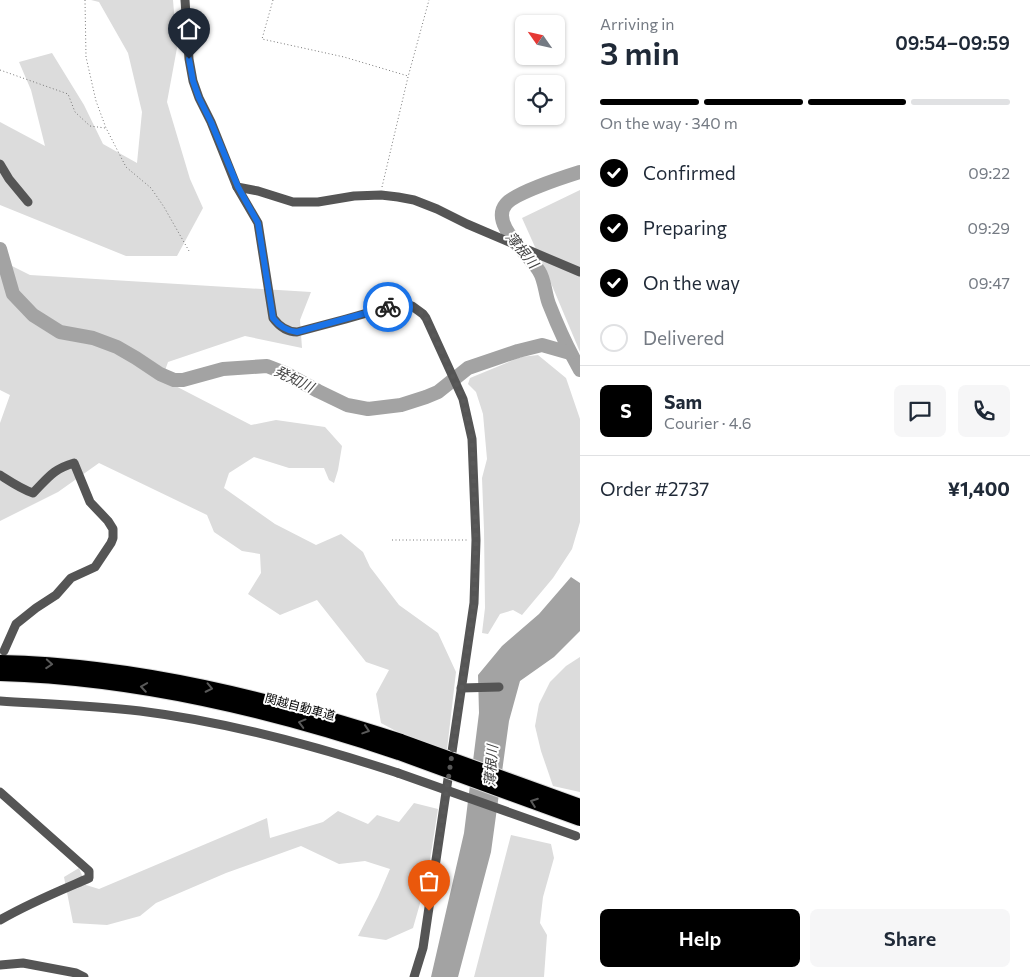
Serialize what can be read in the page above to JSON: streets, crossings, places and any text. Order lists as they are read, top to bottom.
{
  "streets": {
    "highway": ["関越自動車道"]
  },
  "water": ["薄根川", "発知川"],
  "north": "top left",
  "page": {
    "heading": ["3 min", "Arriving in", "09:54–09:59"],
    "panel": [
      "Sam",
      "Courier · 4.6",
      "Order #2737",
      "¥1,400"
    ],
    "bar": "On the way · 340 m",
    "list": [
      ["Confirmed", "09:22"],
      ["Preparing", "09:29"],
      ["On the way", "09:47"],
      "Delivered"
    ],
    "round": "S",
    "buttons": ["Help", "Share"]
  }
}
